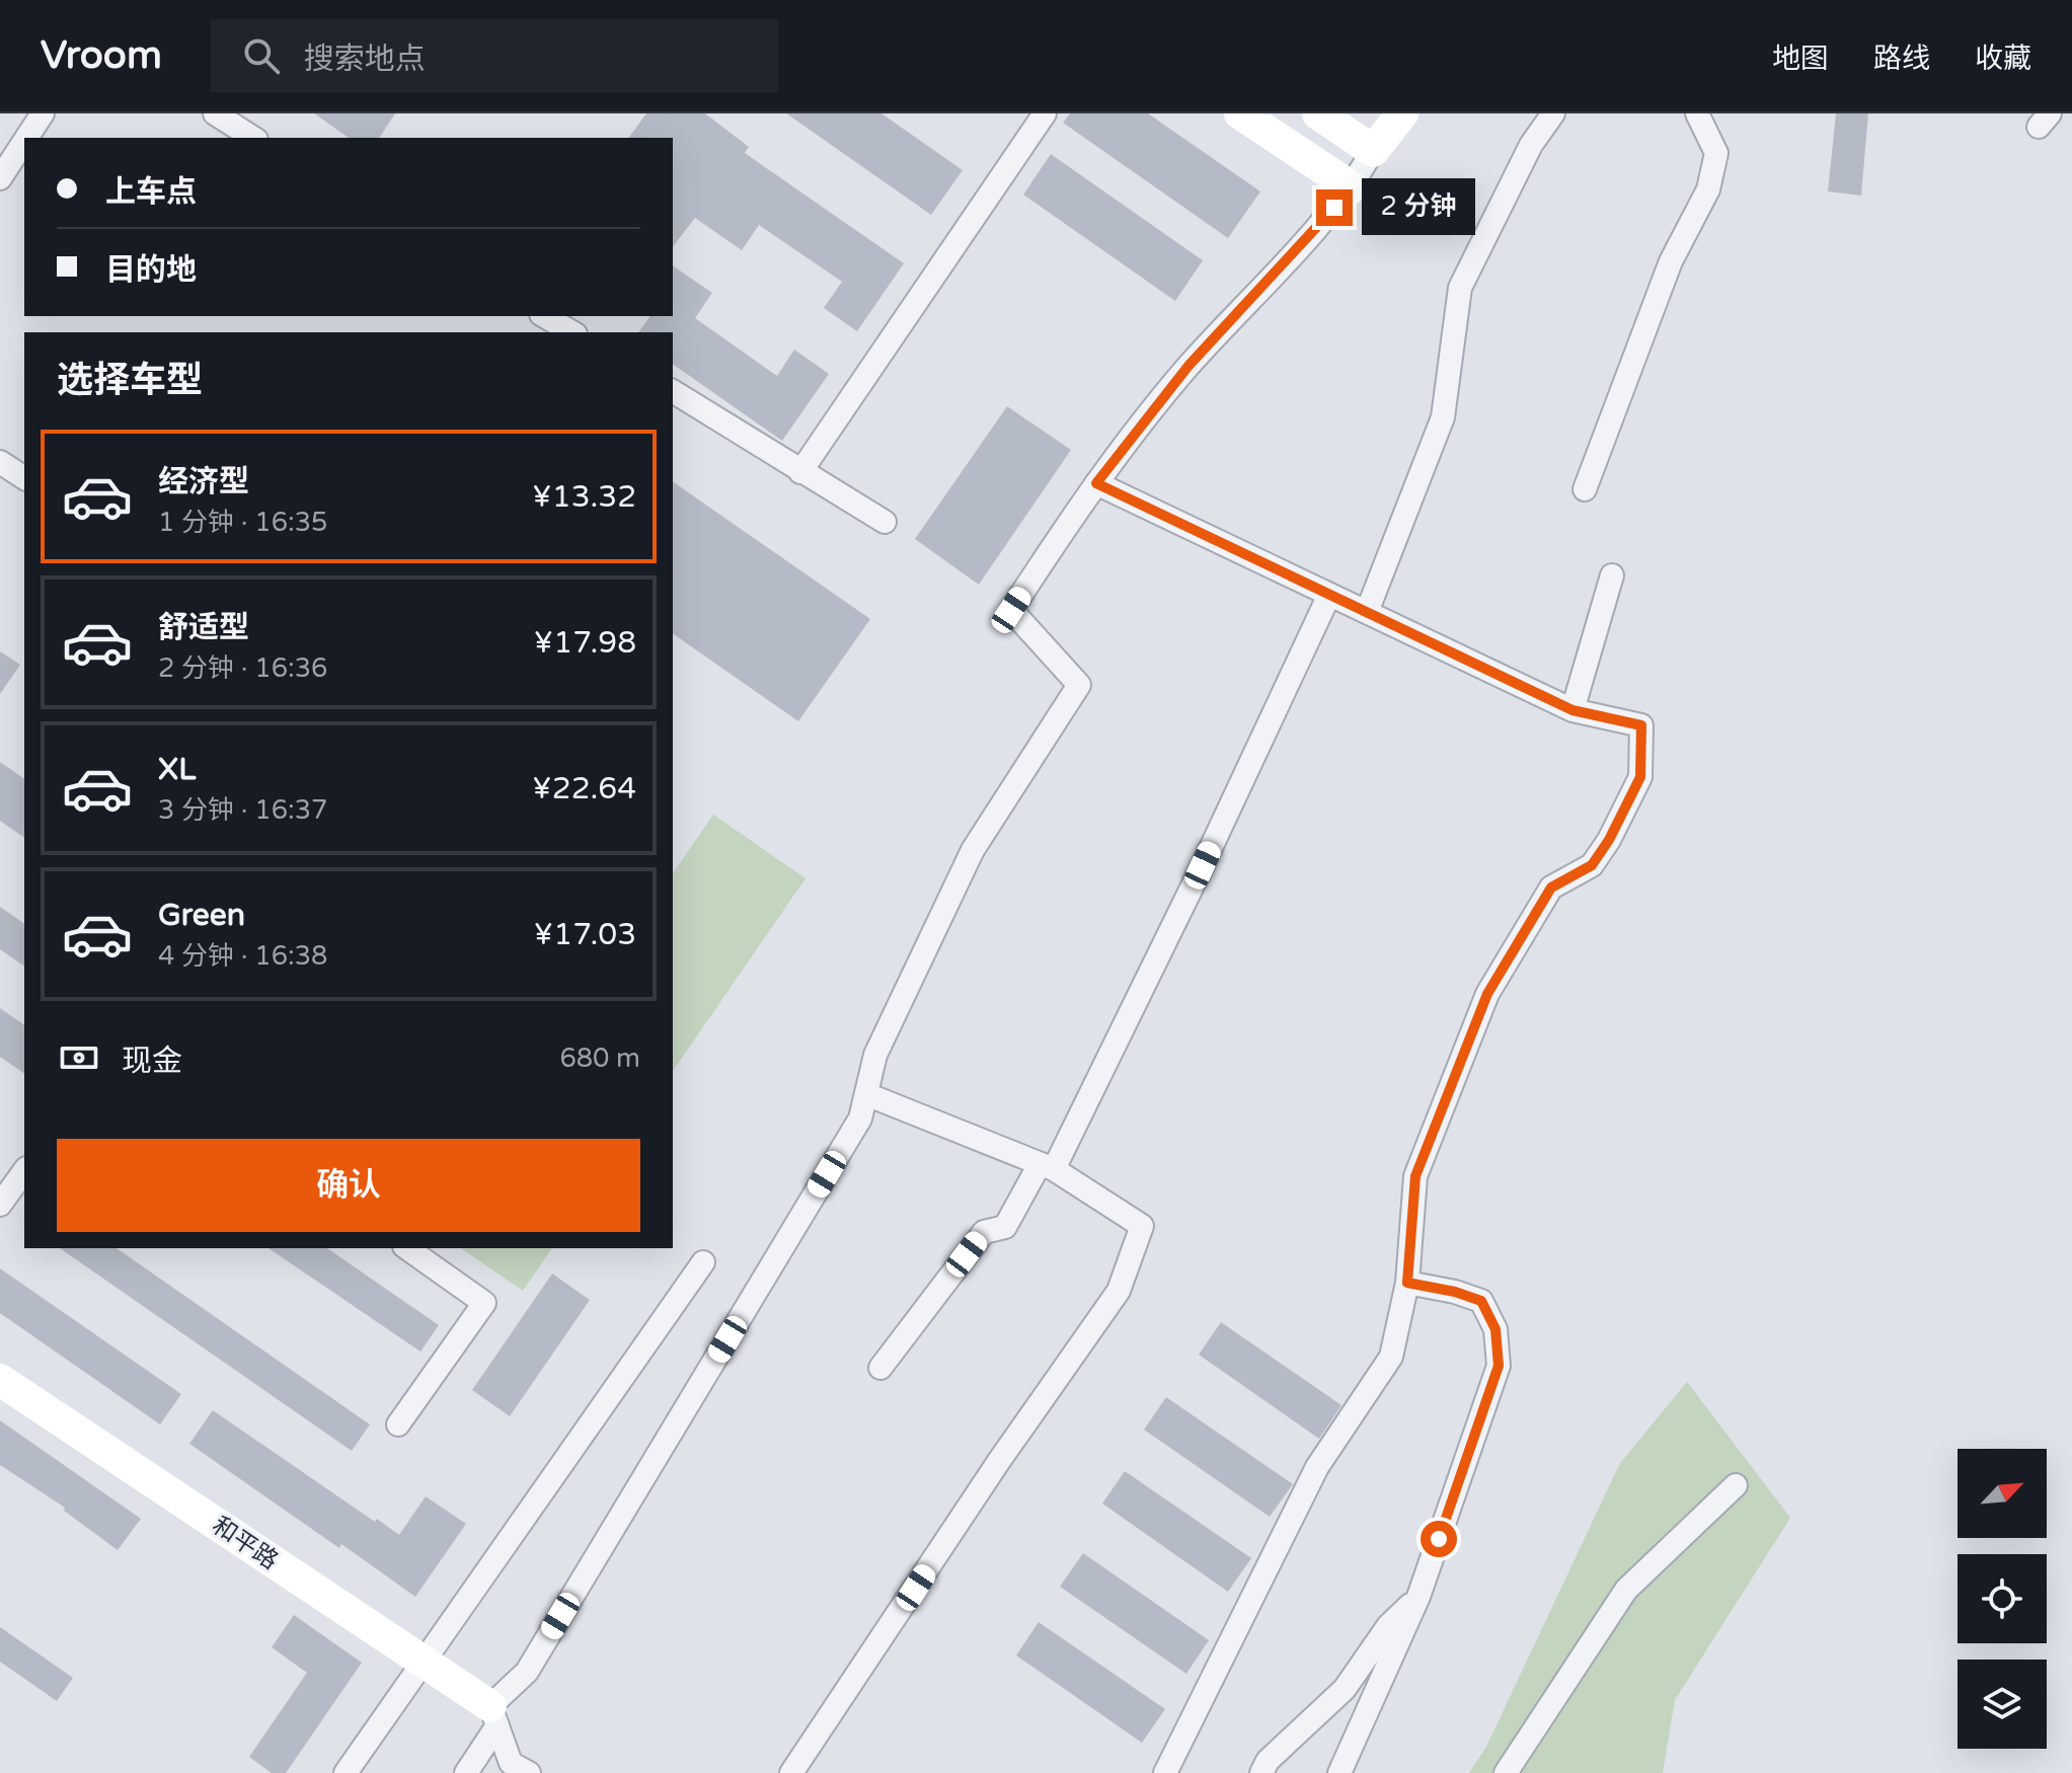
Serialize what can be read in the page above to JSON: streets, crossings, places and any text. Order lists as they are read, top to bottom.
{
  "streets": {
    "street": ["和平路"]
  },
  "north": "top right",
  "page": {
    "header": "Vroom",
    "search": "搜索地点",
    "nav": ["地图", "路线", "收藏"],
    "banner": ["上车点", "目的地"],
    "bubble": "2 分钟",
    "heading": "选择车型",
    "list": [
      {
        "name": "经济型",
        "note": "1 分钟 · 16:35",
        "value": "¥13.32"
      },
      {
        "name": "舒适型",
        "note": "2 分钟 · 16:36",
        "value": "¥17.98"
      },
      {
        "name": "XL",
        "note": "3 分钟 · 16:37",
        "value": "¥22.64"
      },
      {
        "name": "Green",
        "note": "4 分钟 · 16:38",
        "value": "¥17.03"
      }
    ],
    "pay": ["现金", "680 m"],
    "buttons": "确认"
  }
}
